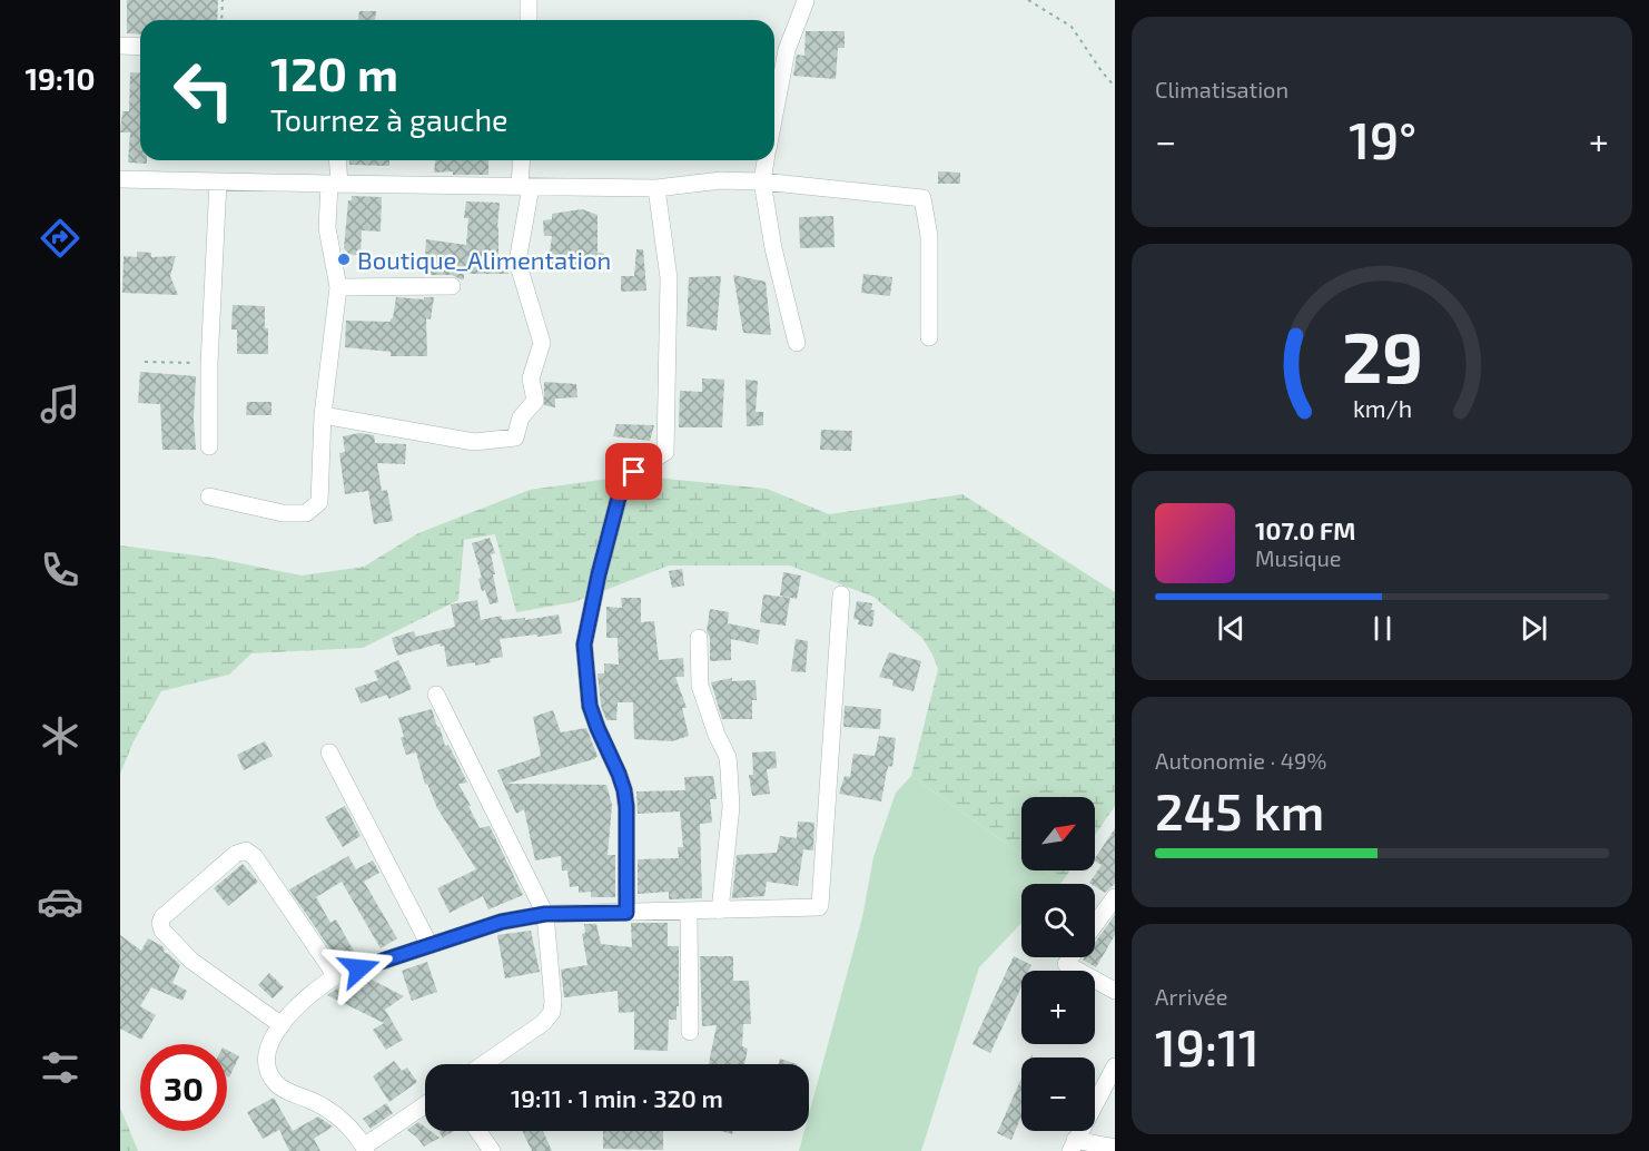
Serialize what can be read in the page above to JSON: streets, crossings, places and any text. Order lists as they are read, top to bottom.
{
  "places": ["Boutique_Alimentation"],
  "north": "top right",
  "page": {
    "tabs": "19:10",
    "tile": [
      "Climatisation",
      ["Autonomie · 49%", "245 km"],
      ["Arrivée", "19:11"]
    ],
    "turn": ["120 m", "Tournez à gauche"],
    "heat": ["−", "19°", "+"],
    "song": ["107.0 FM", "Musique"],
    "map_buttons": ["+", "−"],
    "limit": "30",
    "trip": "19:11 · 1 min · 320 m",
    "gauge": ["29", "km/h"]
  }
}
